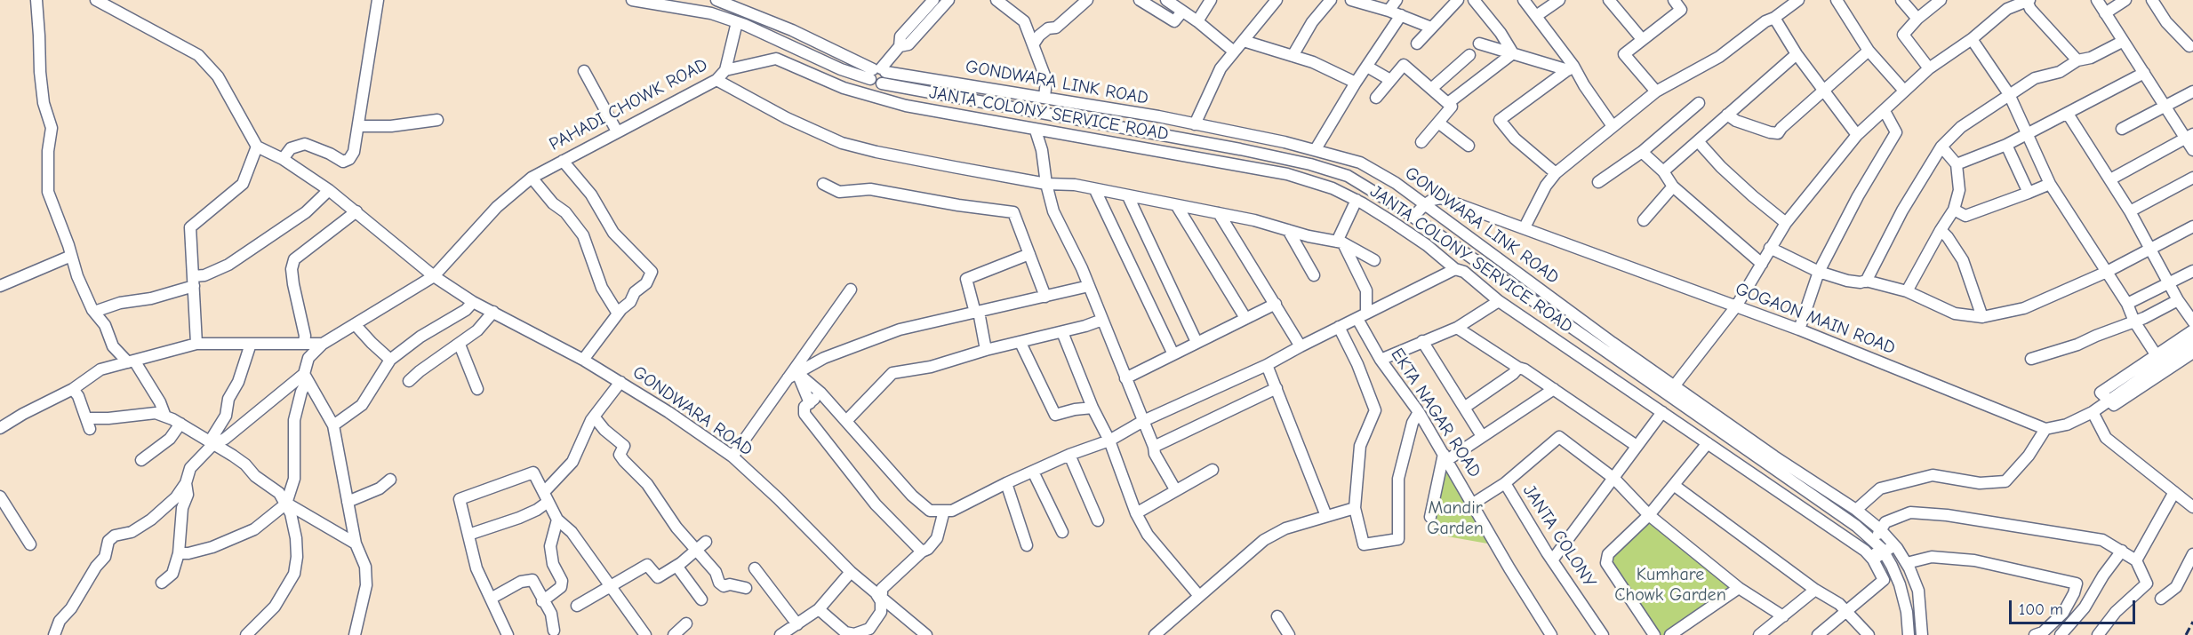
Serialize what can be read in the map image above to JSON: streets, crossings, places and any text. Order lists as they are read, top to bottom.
{
  "streets": {
    "street": [
      "GONDWARA LINK ROAD",
      "PAHADI CHOWK ROAD",
      "JANTA COLONY SERVICE ROAD",
      "GOGAON MAIN ROAD",
      "GONDWARA ROAD",
      "EKTA NAGAR ROAD",
      "JANTA COLONY"
    ]
  },
  "crossings": [
    ["GONDWARA LINK ROAD", "GOGAON MAIN ROAD"],
    ["PAHADI CHOWK ROAD", "JANTA COLONY SERVICE ROAD"],
    ["PAHADI CHOWK ROAD", "GONDWARA ROAD"]
  ],
  "parks": ["Mandir Garden", "Kumhare Chowk Garden"],
  "scale_bar": "100 m"
}
